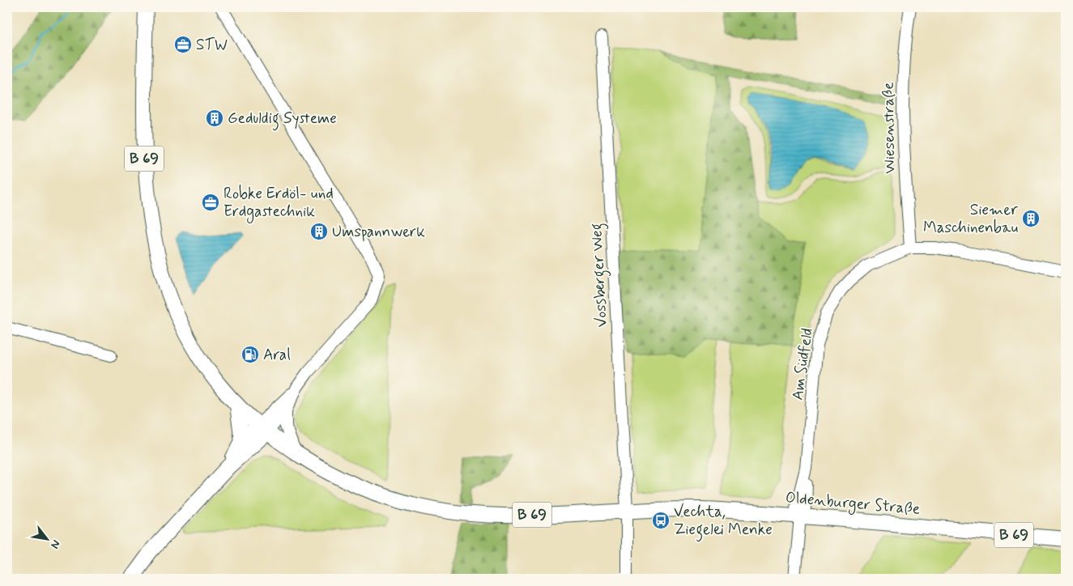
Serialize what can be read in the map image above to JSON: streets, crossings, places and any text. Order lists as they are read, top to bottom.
{
  "streets": {
    "main road": ["B 69", "Oldenburger Straße"],
    "street": ["Wiesenstraße", "Vossberger Weg", "Am Südfeld"]
  },
  "crossings": [
    ["Wiesenstraße", "Am Südfeld"],
    ["B 69", "Oldenburger Straße"],
    ["Vossberger Weg", "Oldenburger Straße"],
    ["Am Südfeld", "Oldenburger Straße"]
  ],
  "places": {
    "office": ["STW", "Robke Erdöl- und Erdgastechnik"],
    "building": ["Geduldig Systeme", "Siemer Maschinenbau", "Umspannwerk"],
    "fuel station": ["Aral"],
    "bus stop": ["Vechta, Ziegelei Menke"]
  },
  "north": "bottom right"
}
